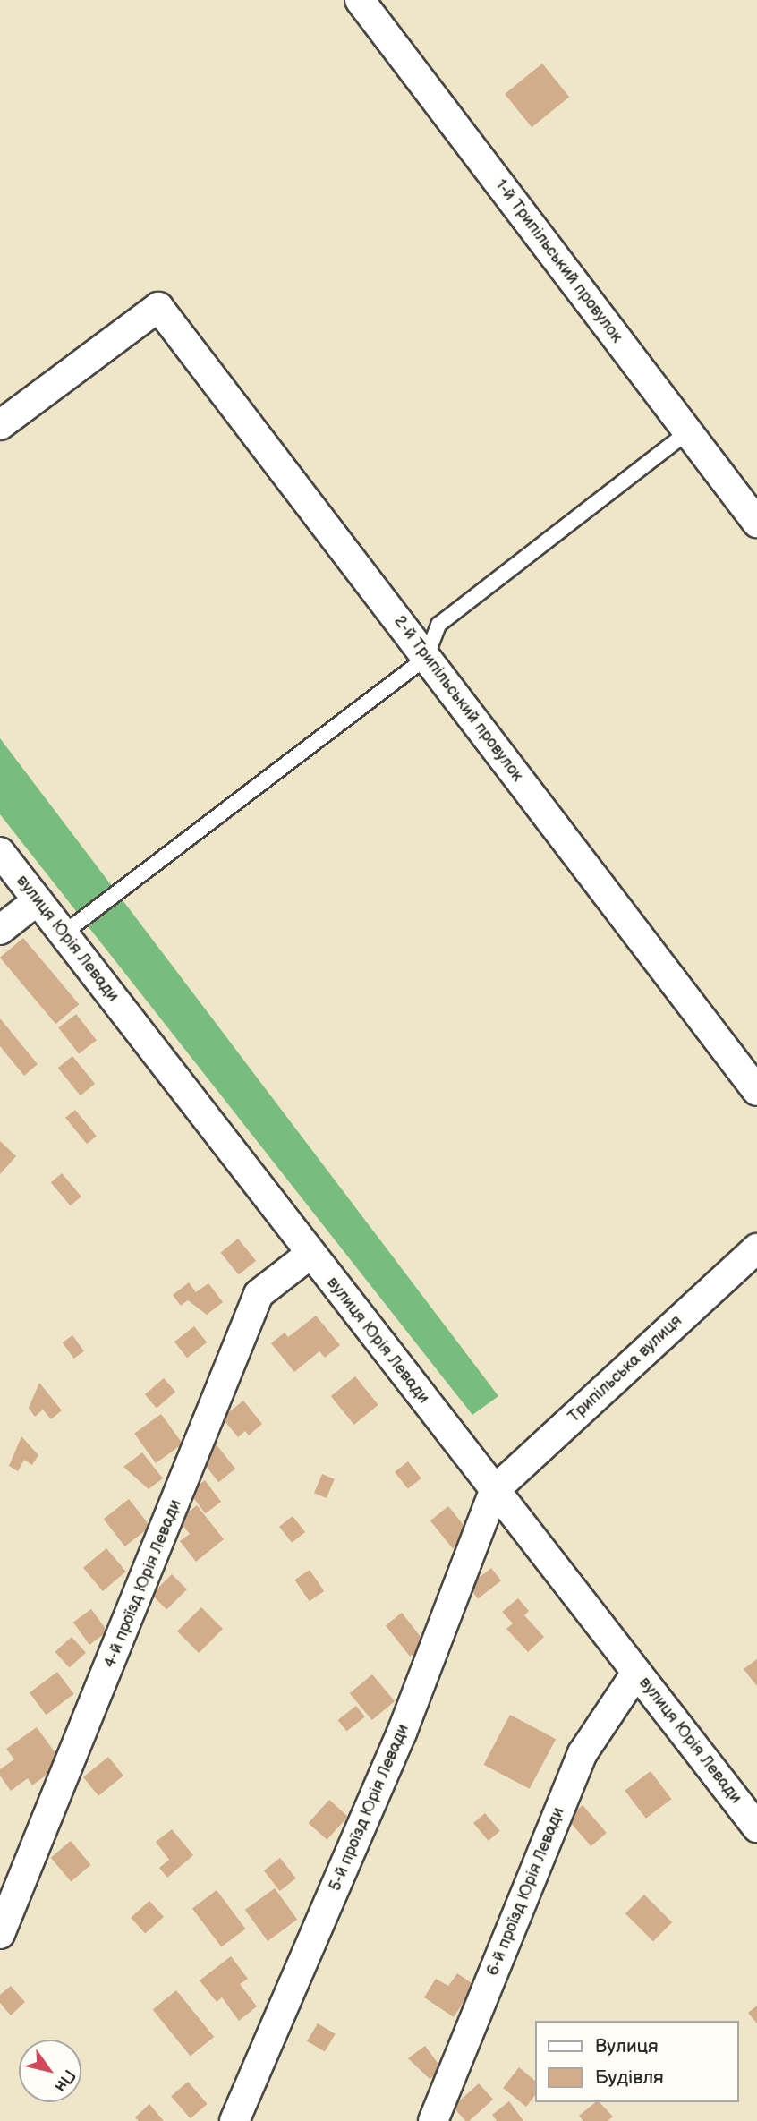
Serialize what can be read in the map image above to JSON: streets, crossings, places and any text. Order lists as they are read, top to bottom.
{
  "streets": {
    "street": [
      "1-й Трипільський провулок",
      "2-й Трипільський провулок",
      "вулиця Юрія Левади",
      "Трипільська вулиця",
      "4-й проїзд Юрія Левади",
      "5-й проїзд Юрія Левади",
      "6-й проїзд Юрія Левади"
    ]
  },
  "crossings": [
    ["вулиця Юрія Левади", "Трипільська вулиця"],
    ["вулиця Юрія Левади", "4-й проїзд Юрія Левади"],
    ["вулиця Юрія Левади", "5-й проїзд Юрія Левади"],
    ["вулиця Юрія Левади", "6-й проїзд Юрія Левади"],
    ["Трипільська вулиця", "5-й проїзд Юрія Левади"]
  ],
  "legend": ["Вулиця", "Будівля"],
  "north": "bottom right"
}
